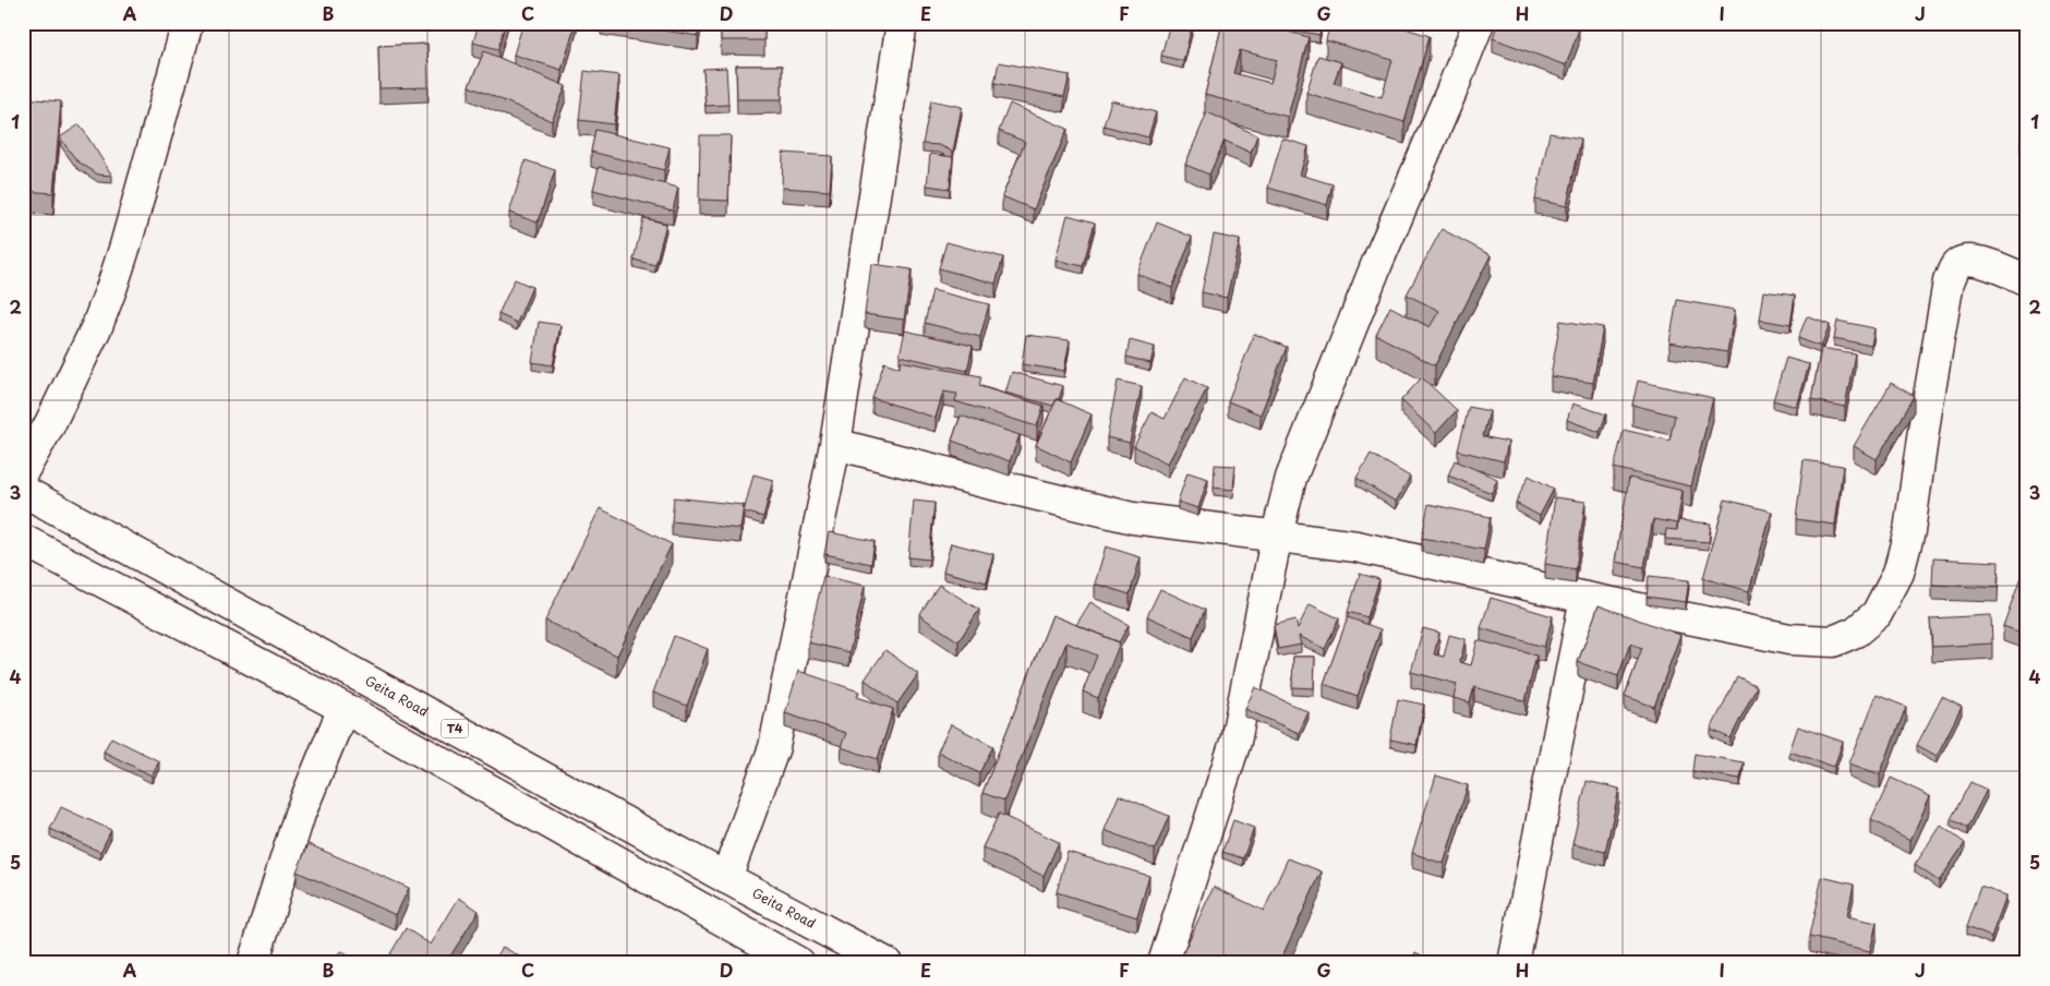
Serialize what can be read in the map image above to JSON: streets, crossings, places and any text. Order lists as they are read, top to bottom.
{
  "streets": {
    "main road": ["Geita Road", "T4"]
  },
  "grid": {
    "columns": [
      "A",
      "B",
      "C",
      "D",
      "E",
      "F",
      "G",
      "H",
      "I",
      "J"
    ],
    "rows": [
      "1",
      "2",
      "3",
      "4",
      "5"
    ]
  }
}
